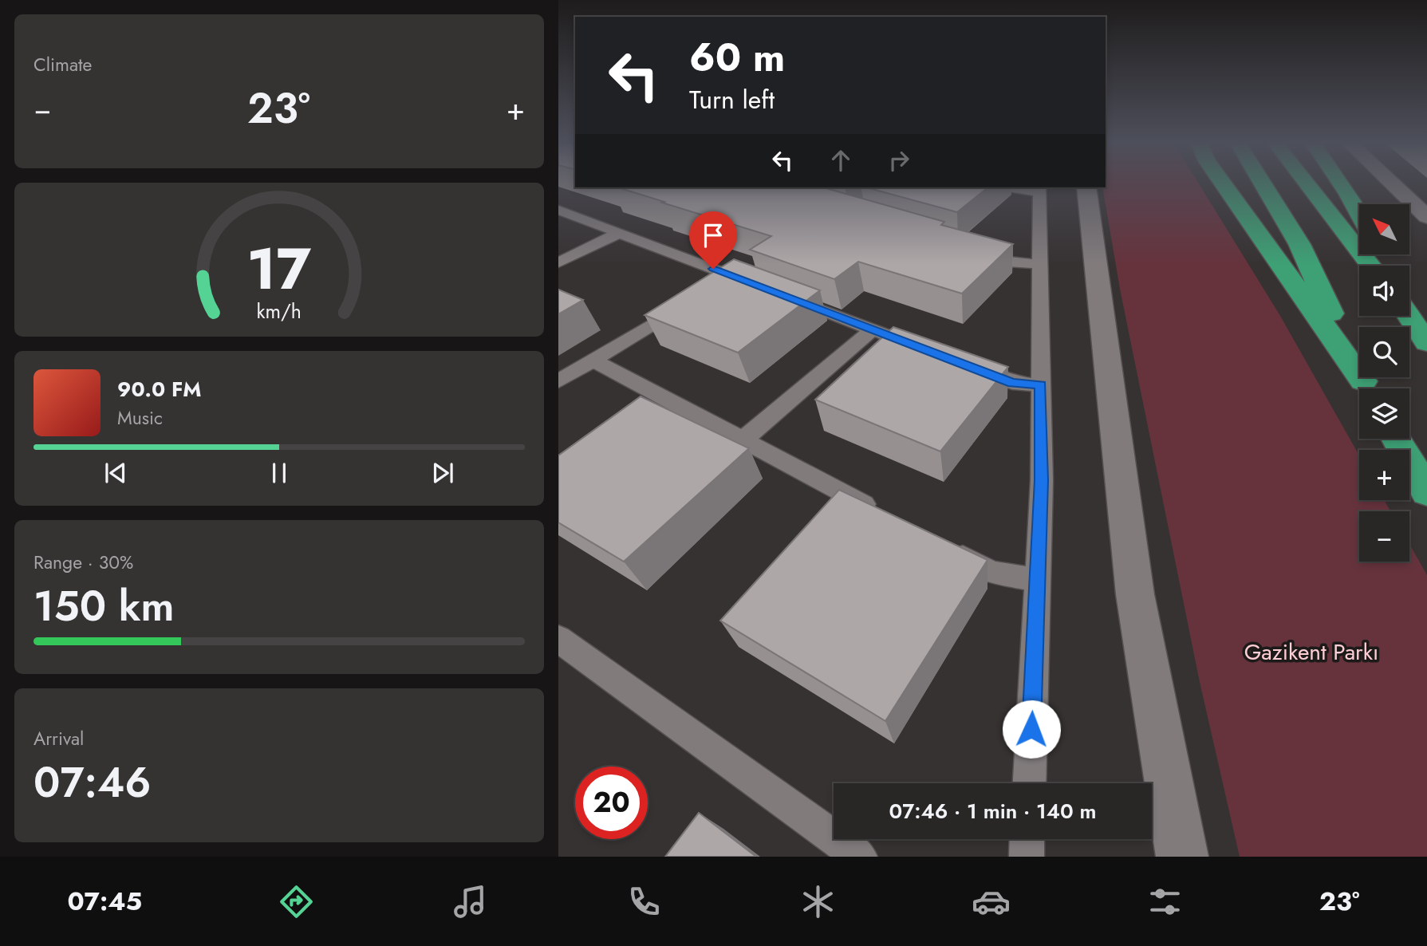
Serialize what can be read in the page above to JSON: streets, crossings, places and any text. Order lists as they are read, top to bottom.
{
  "parks": ["Gazikent Parkı"],
  "north": "top left",
  "page": {
    "tile": [
      "Climate",
      ["Range · 30%", "150 km"],
      ["Arrival", "07:46"]
    ],
    "turn": ["60 m", "Turn left"],
    "heat": ["−", "23°", "+"],
    "map_buttons": ["+", "−"],
    "song": ["90.0 FM", "Music"],
    "limit": "20",
    "trip": "07:46 · 1 min · 140 m",
    "tabs": ["07:45", "23°"],
    "gauge": ["17", "km/h"]
  }
}
